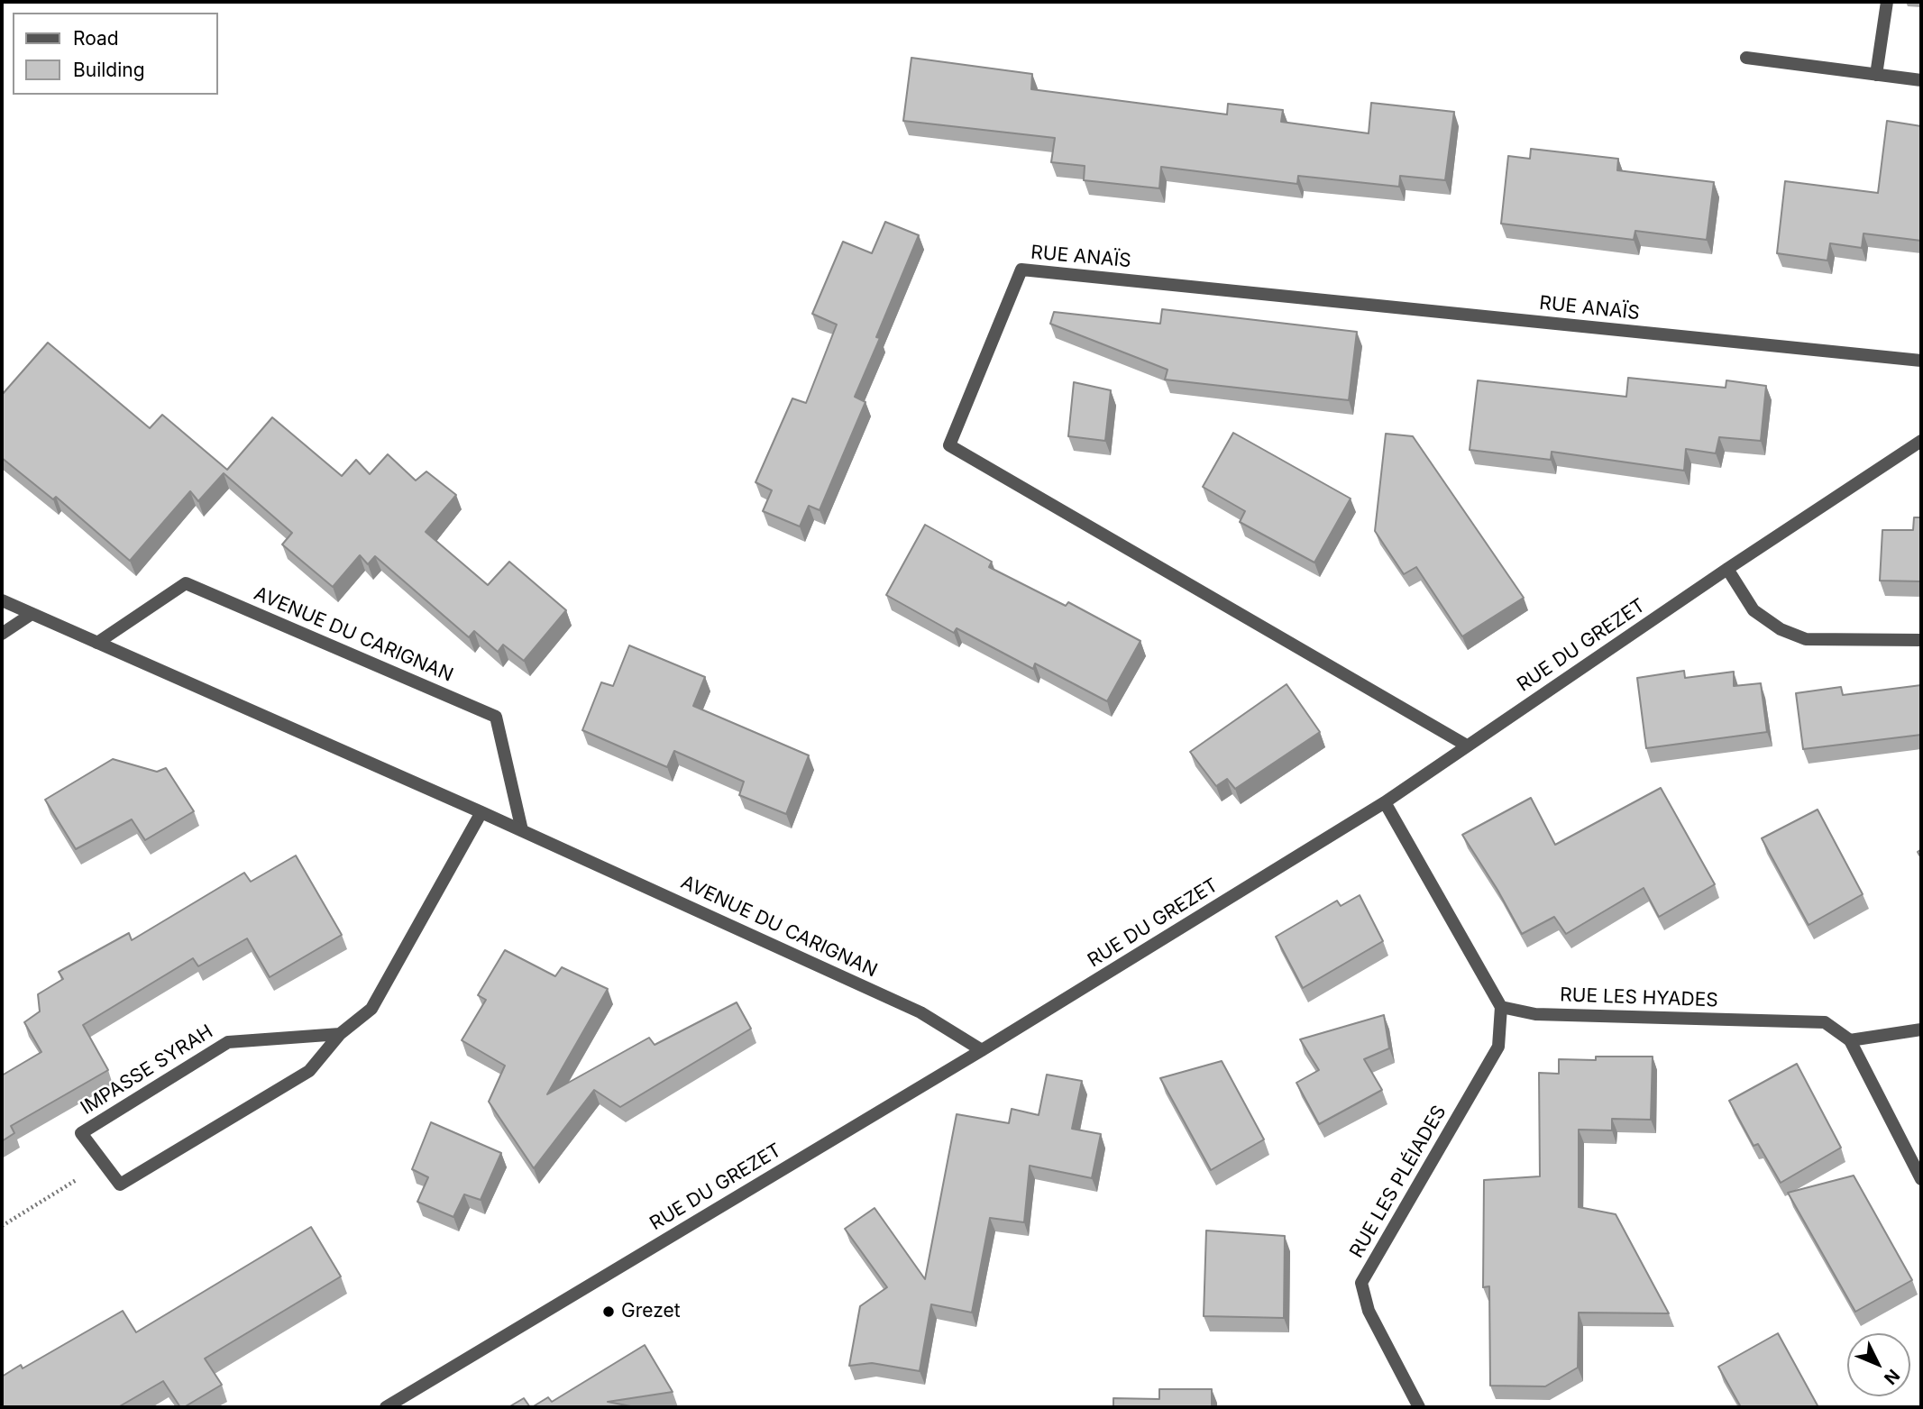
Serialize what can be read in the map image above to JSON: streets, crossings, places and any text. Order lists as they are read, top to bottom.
{
  "streets": {
    "street": [
      "RUE ANAÏS",
      "AVENUE DU CARIGNAN",
      "RUE DU GREZET",
      "RUE LES HYADES",
      "IMPASSE SYRAH",
      "RUE LES PLÉIADES"
    ]
  },
  "crossings": [
    ["RUE ANAÏS", "RUE DU GREZET"],
    ["AVENUE DU CARIGNAN", "RUE DU GREZET"],
    ["AVENUE DU CARIGNAN", "IMPASSE SYRAH"],
    ["RUE LES HYADES", "RUE LES PLÉIADES"]
  ],
  "places": ["Grezet"],
  "legend": ["Road", "Building"],
  "north": "bottom right"
}
